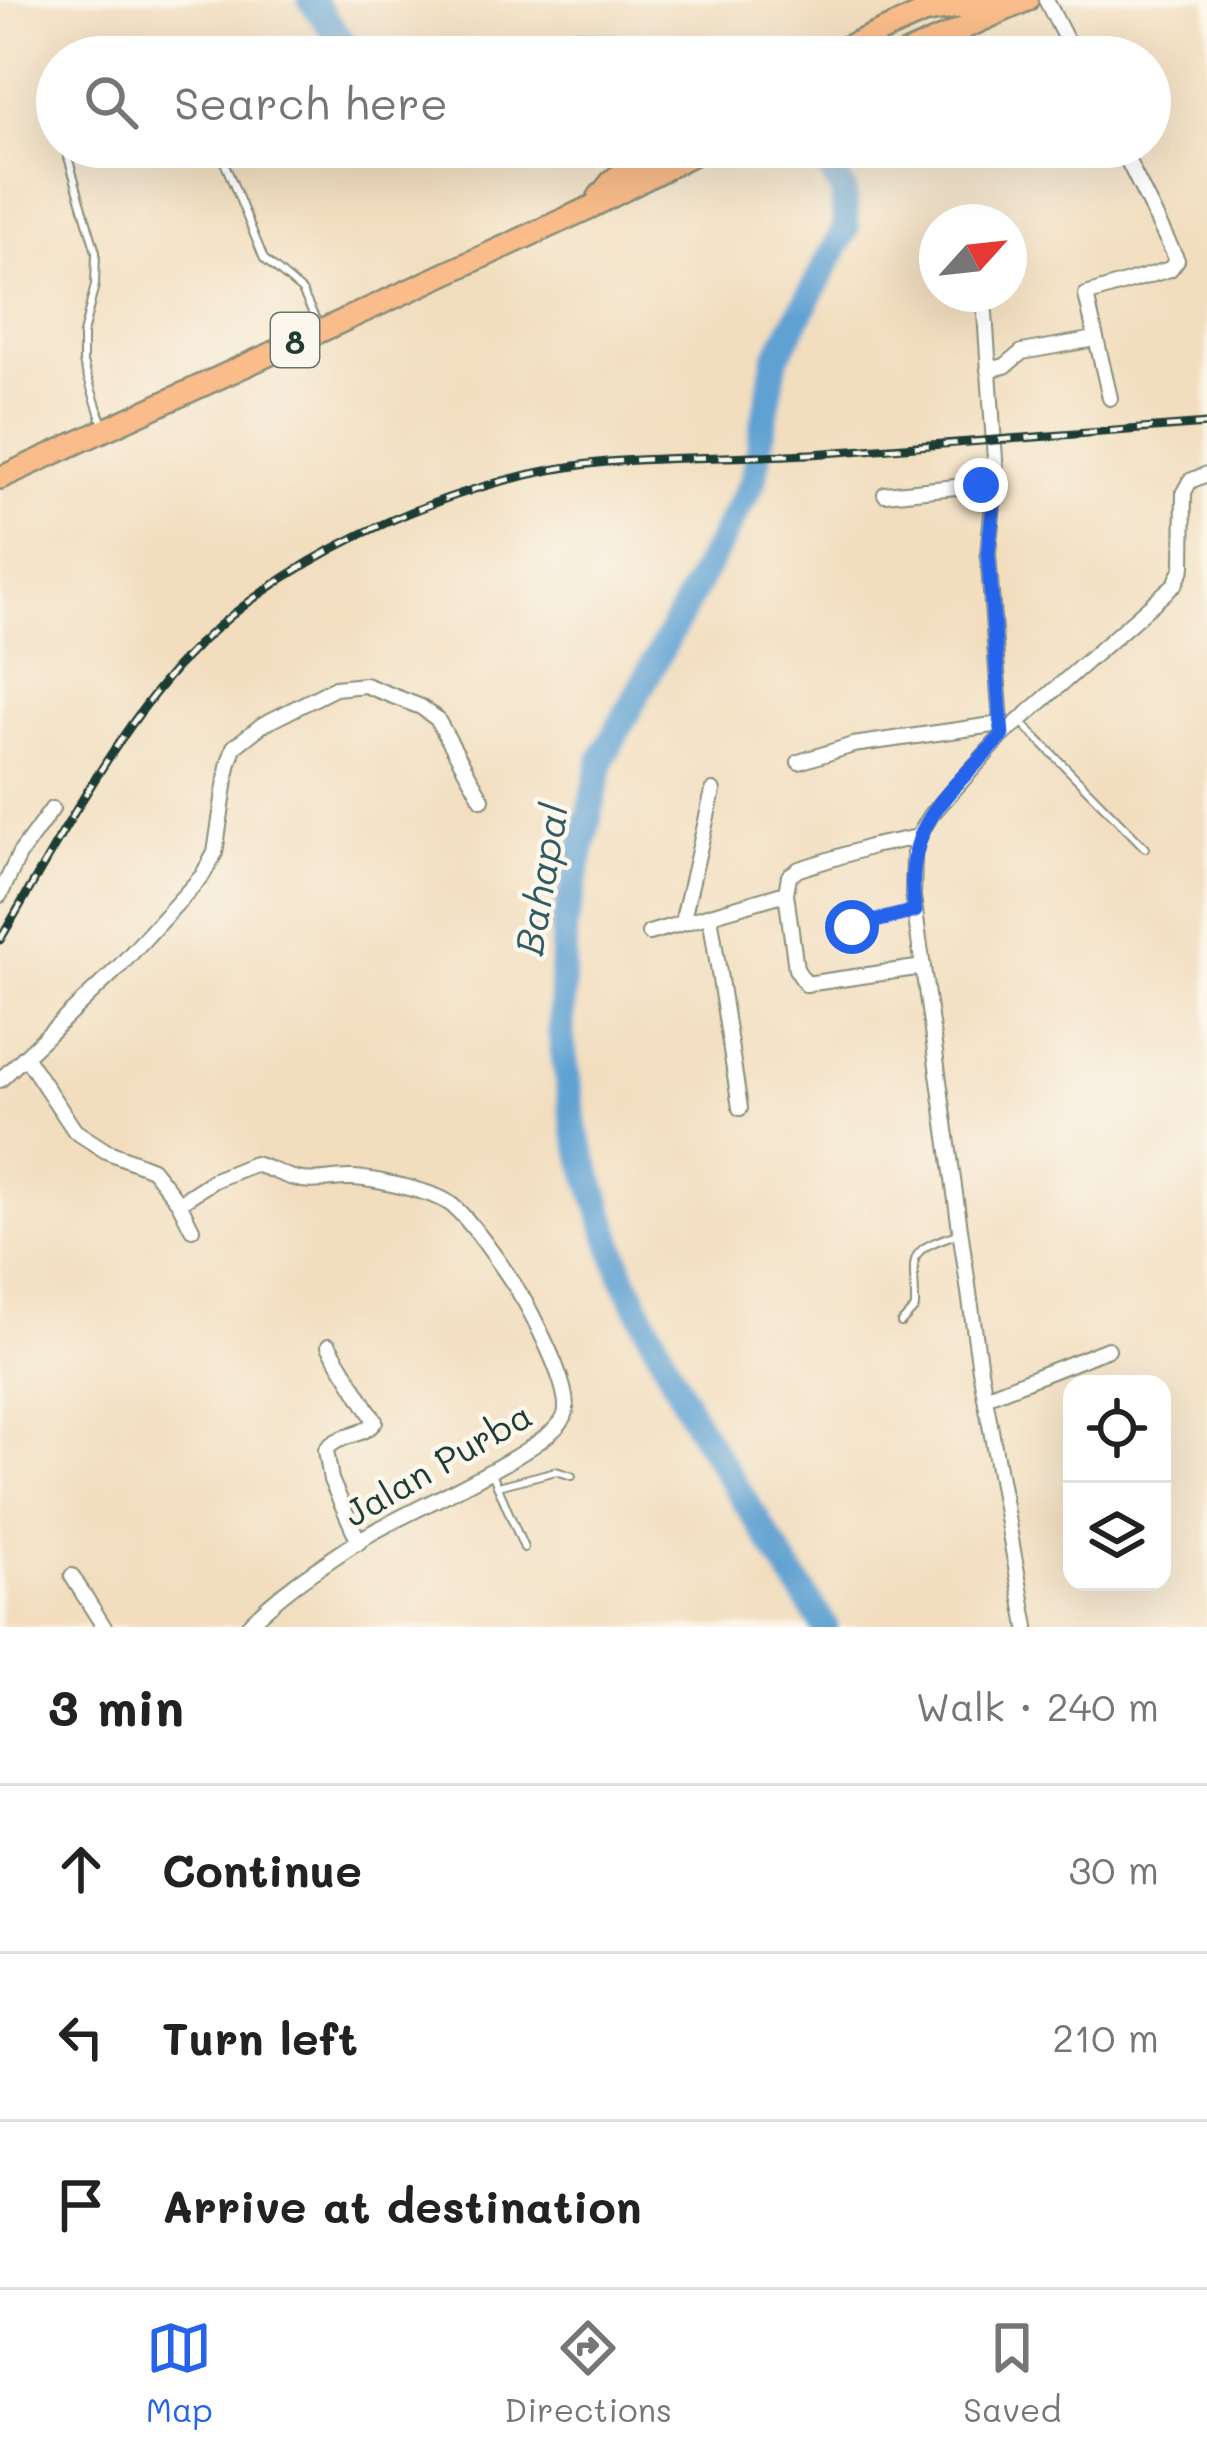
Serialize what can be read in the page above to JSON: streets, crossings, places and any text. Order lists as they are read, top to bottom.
{
  "streets": {
    "highway": ["8"],
    "street": ["Jalan Purba"]
  },
  "water": ["Bahapal"],
  "north": "top right",
  "page": {
    "search": "Search here",
    "heading": ["3 min", "Walk · 240 m"],
    "list": [
      ["Continue", "30 m"],
      ["Turn left", "210 m"],
      "Arrive at destination"
    ],
    "nav": ["Map", "Directions", "Saved"]
  }
}
